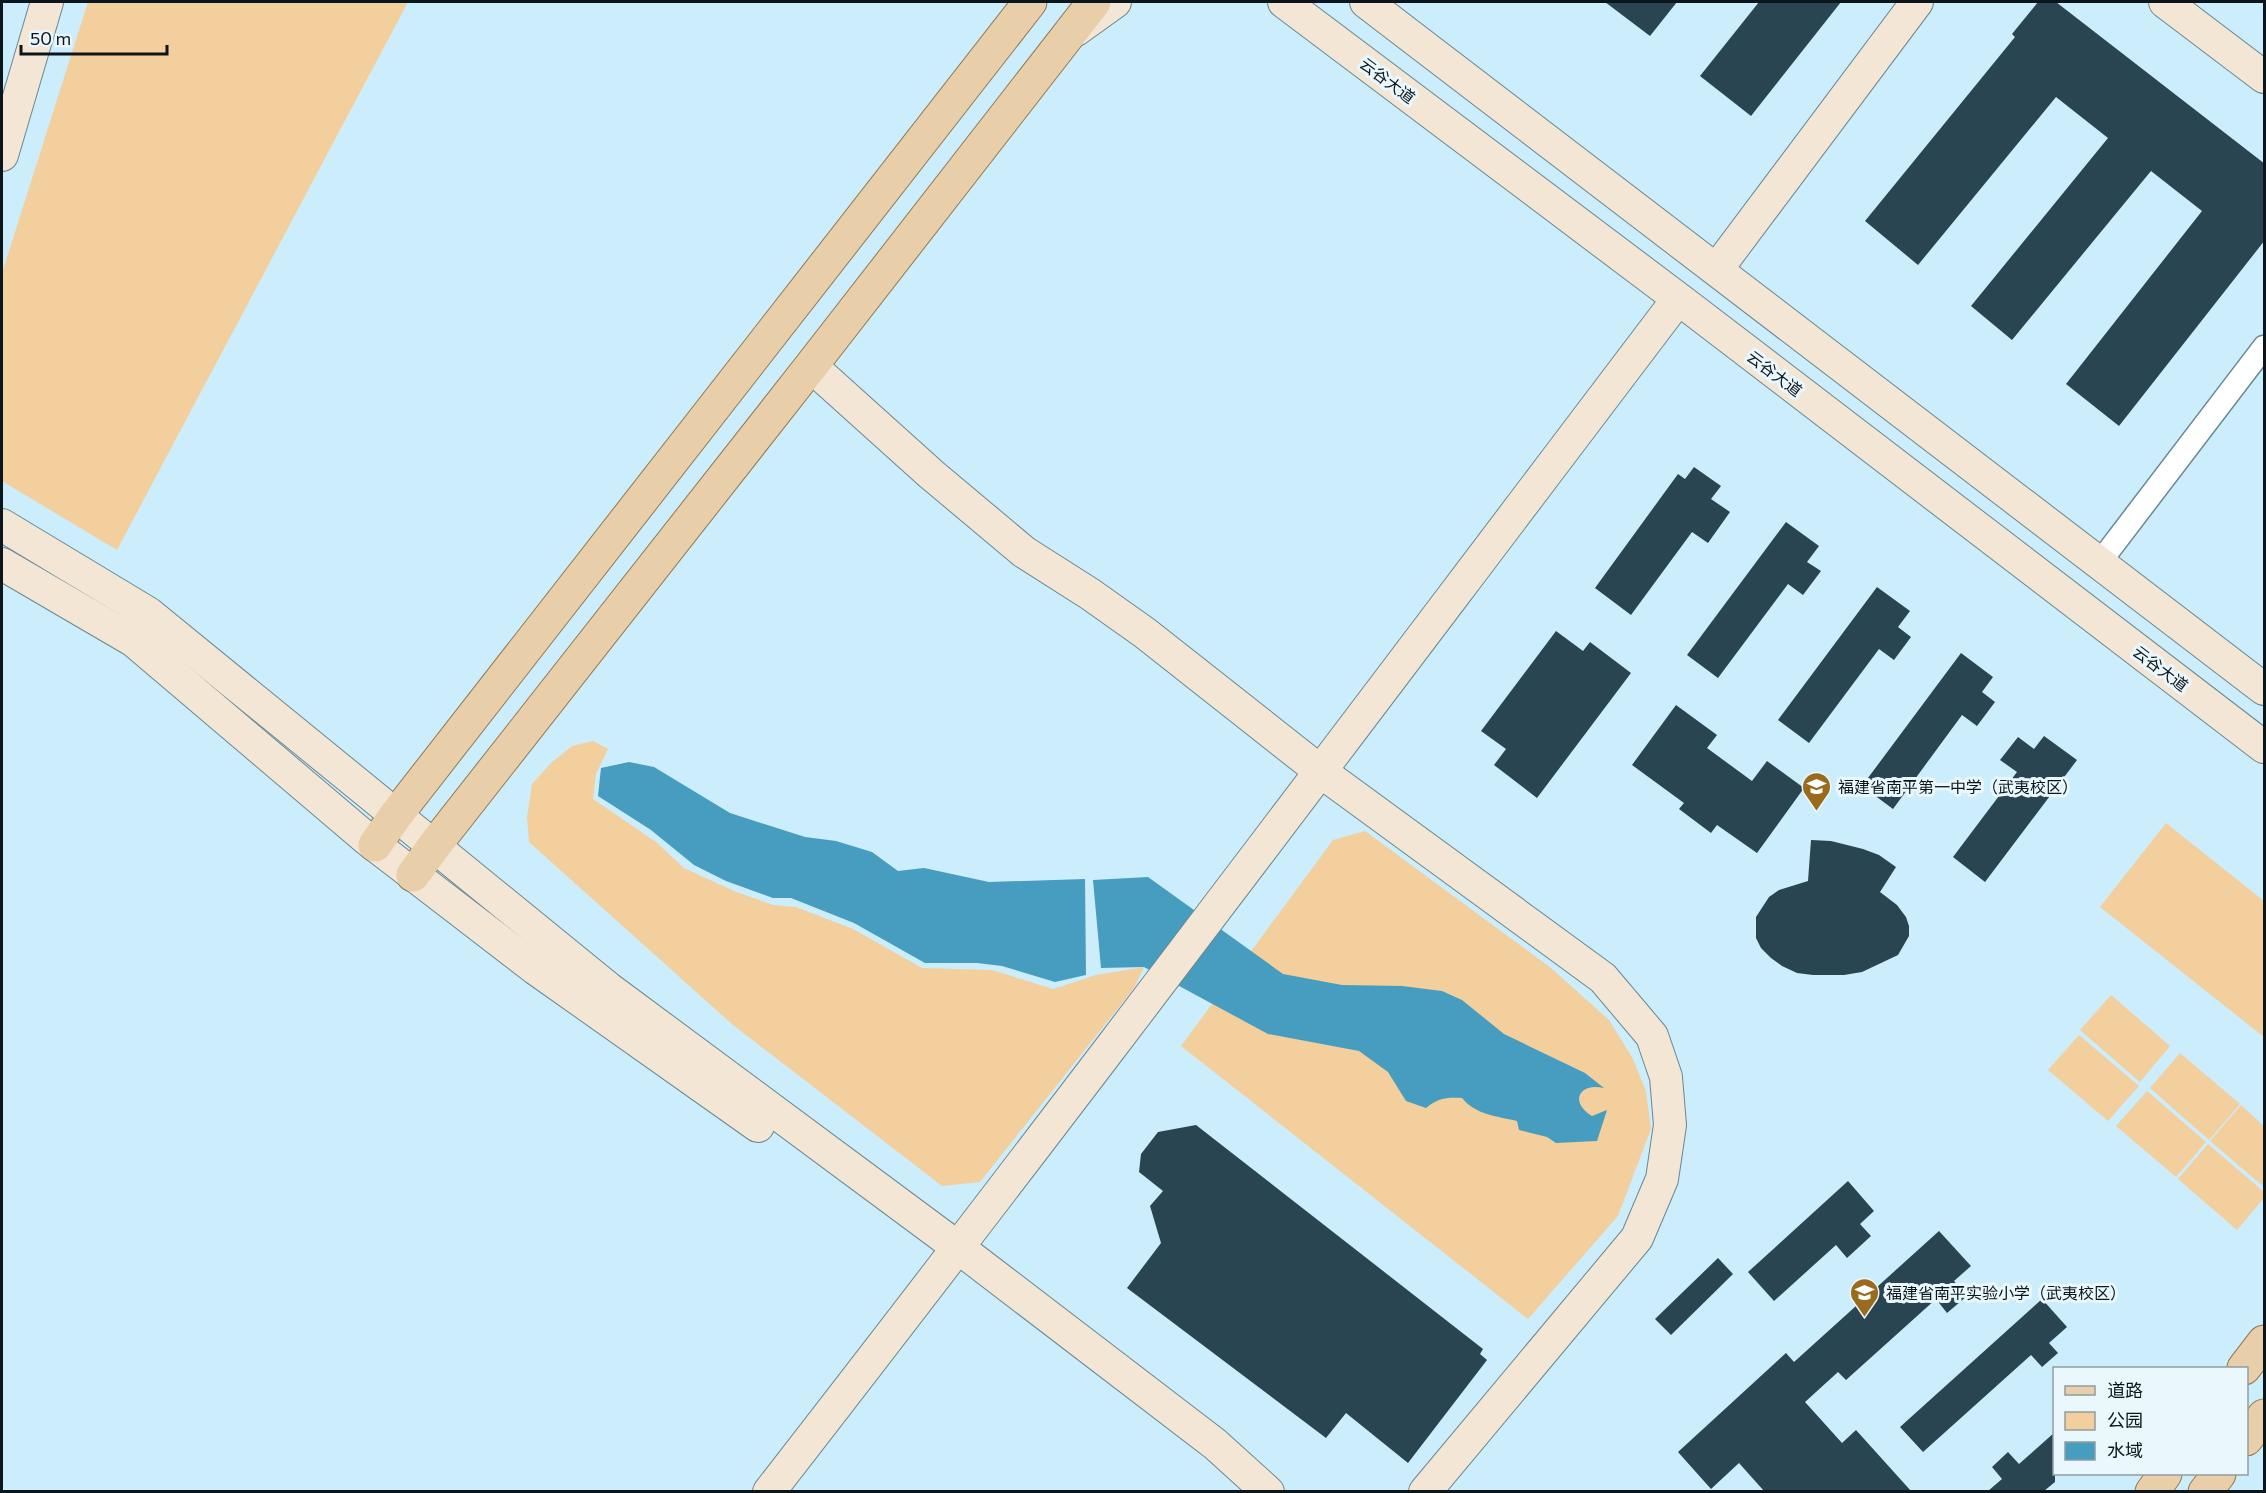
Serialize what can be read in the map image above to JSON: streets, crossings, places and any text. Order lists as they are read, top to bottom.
{
  "streets": {
    "main road": ["云谷大道"]
  },
  "places": {
    "school or university": ["福建省南平第一中学（武夷校区）", "福建省南平实验小学（武夷校区）"]
  },
  "legend": ["道路", "公园", "水域"],
  "scale_bar": "50 m"
}
